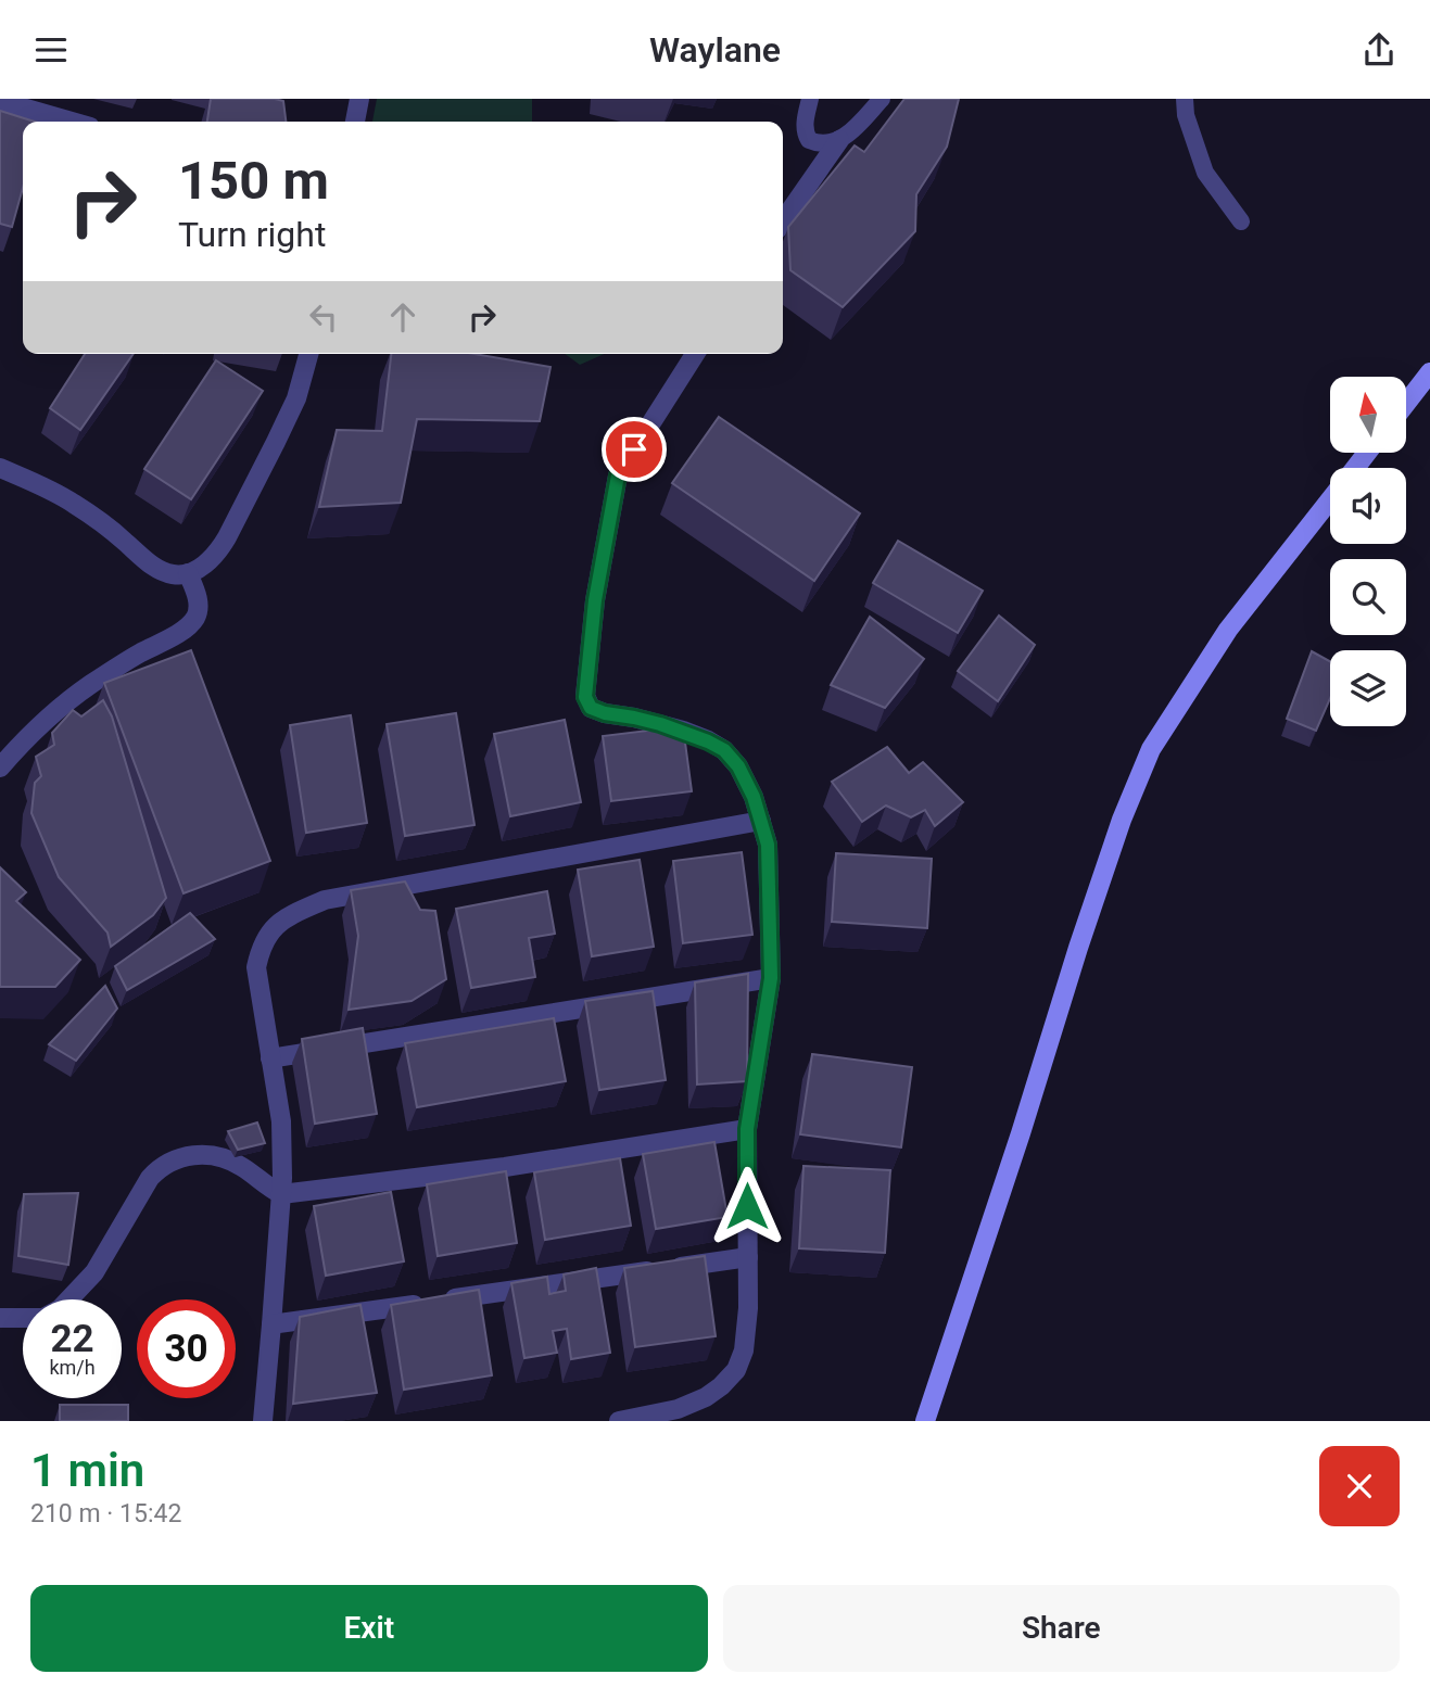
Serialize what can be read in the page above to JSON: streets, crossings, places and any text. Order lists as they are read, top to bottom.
{
  "north": "top",
  "page": {
    "header": "Waylane",
    "turn": ["150 m", "Turn right"],
    "speed": "22 km/h",
    "limit": "30",
    "heading": ["1 min", "210 m · 15:42"],
    "buttons": ["Exit", "Share"]
  }
}
